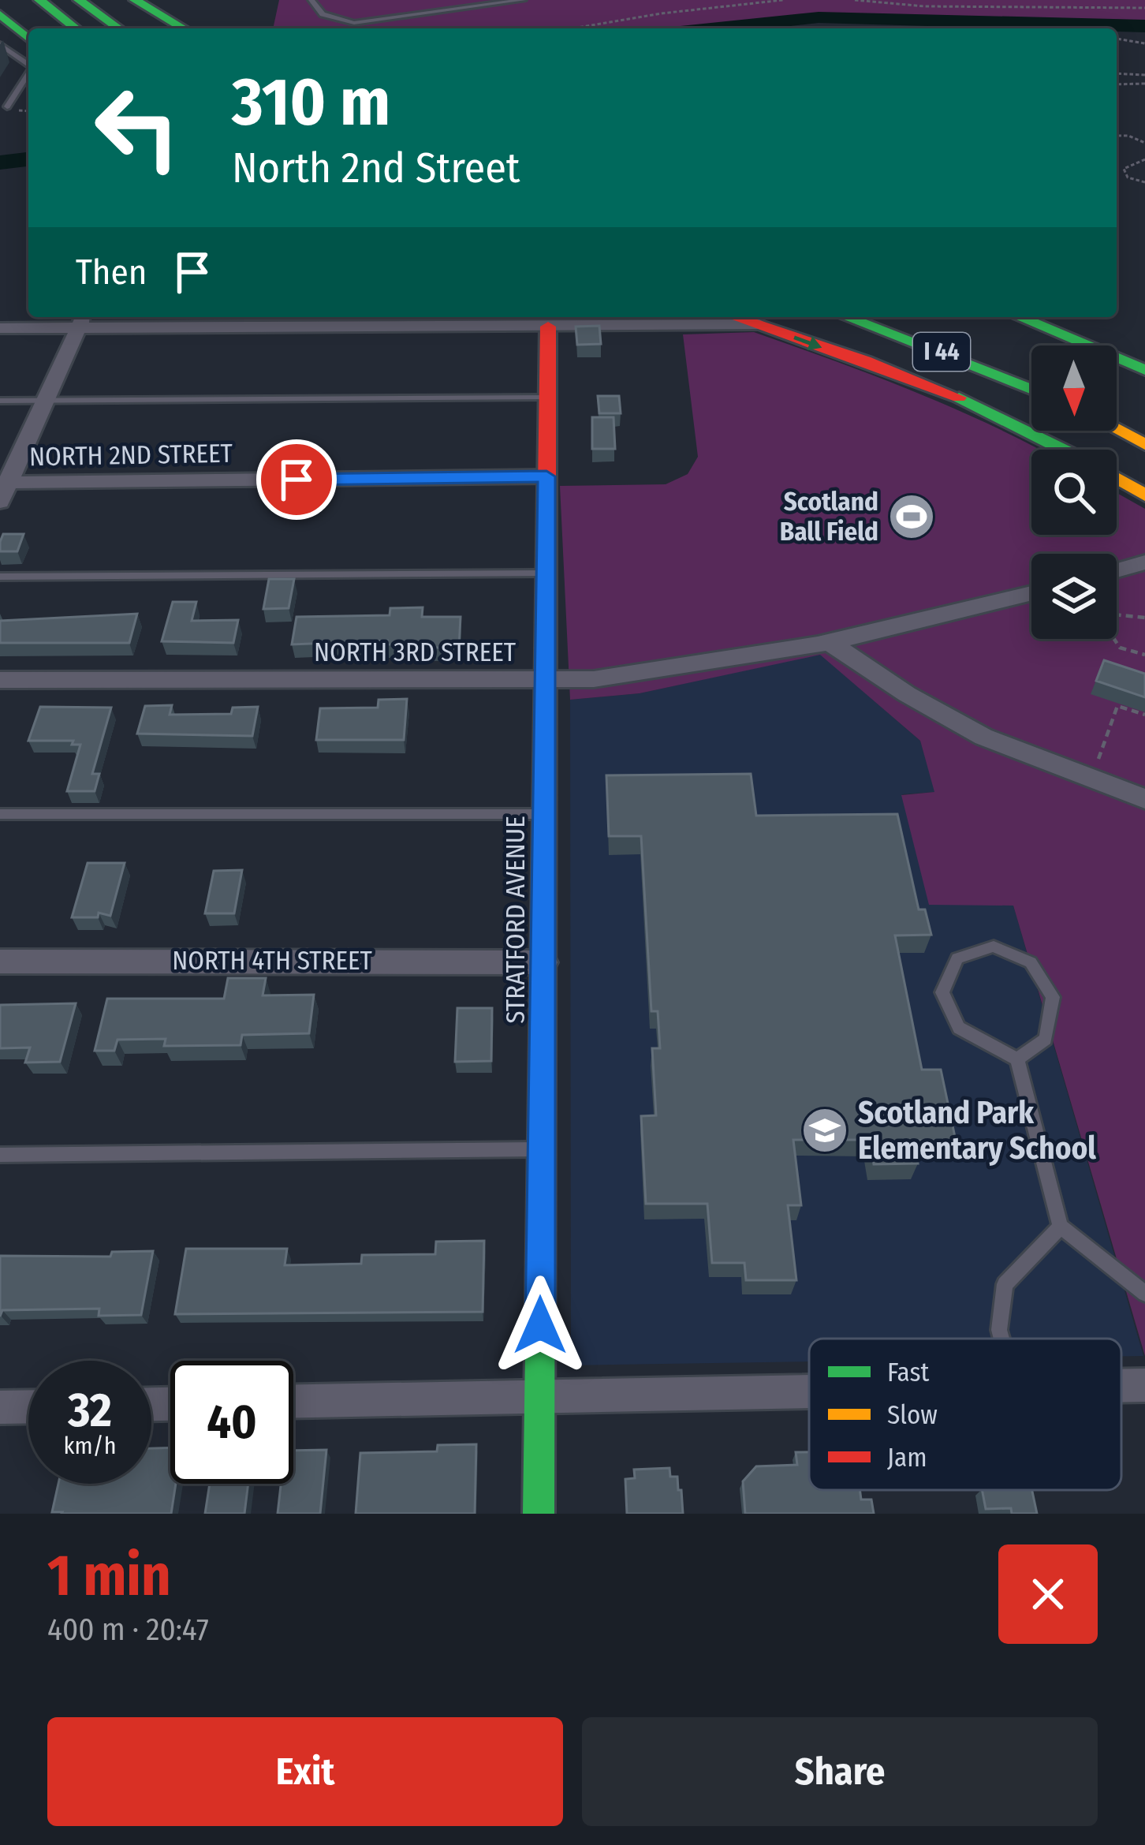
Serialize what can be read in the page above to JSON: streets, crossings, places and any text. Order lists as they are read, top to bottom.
{
  "streets": {
    "main road": ["I 44", "STRATFORD AVENUE"],
    "street": ["NORTH 2ND STREET", "NORTH 3RD STREET", "NORTH 4TH STREET"]
  },
  "crossings": [
    ["NORTH 2ND STREET", "STRATFORD AVENUE"],
    ["NORTH 3RD STREET", "STRATFORD AVENUE"],
    ["STRATFORD AVENUE", "NORTH 4TH STREET"]
  ],
  "places": {
    "sports": ["Scotland Ball Field"],
    "school or university": ["Scotland Park Elementary School"]
  },
  "legend": ["Fast", "Slow", "Jam"],
  "north": "bottom",
  "page": {
    "turn": ["310 m", "North 2nd Street"],
    "then": "Then",
    "speed": "32 km/h",
    "limit": "40",
    "heading": ["1 min", "400 m · 20:47"],
    "buttons": ["Exit", "Share"]
  }
}
